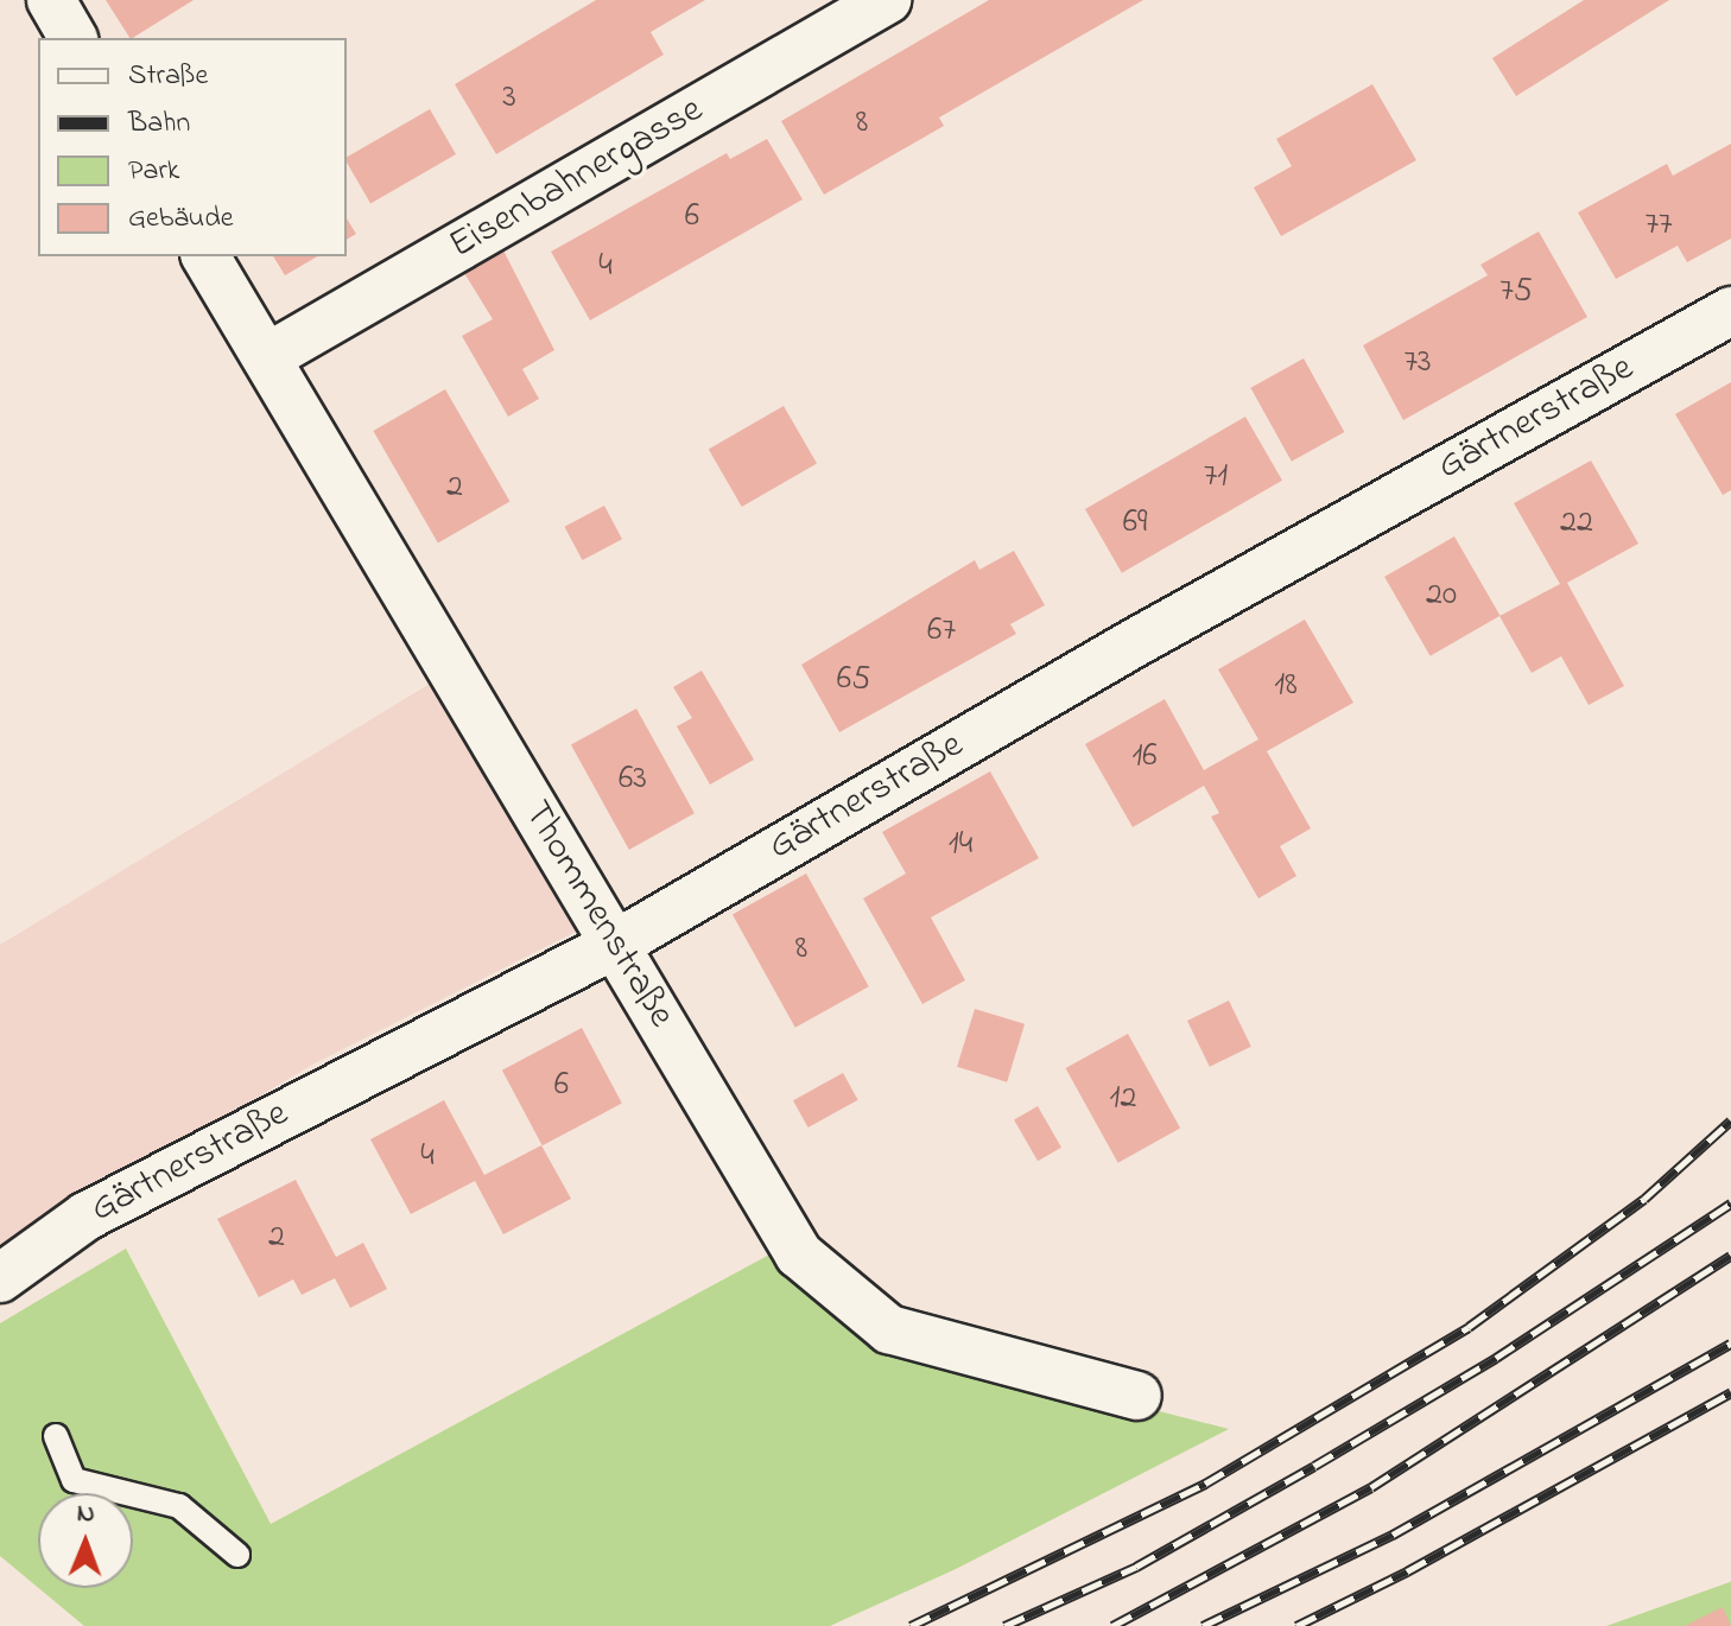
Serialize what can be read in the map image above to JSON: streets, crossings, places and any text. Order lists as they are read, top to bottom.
{
  "streets": {
    "street": ["Eisenbahnergasse", "Gärtnerstraße", "Thommenstraße"]
  },
  "crossings": [
    ["Eisenbahnergasse", "Thommenstraße"],
    ["Gärtnerstraße", "Thommenstraße"]
  ],
  "house_numbers": [
    "3",
    "8",
    "6",
    "77",
    "4",
    "75",
    "73",
    "71",
    "2",
    "69",
    "22",
    "20",
    "67",
    "65",
    "18",
    "16",
    "63",
    "14",
    "8",
    "6",
    "12",
    "4",
    "2"
  ],
  "legend": [
    "Straße",
    "Bahn",
    "Park",
    "Gebäude"
  ],
  "north": "top"
}
